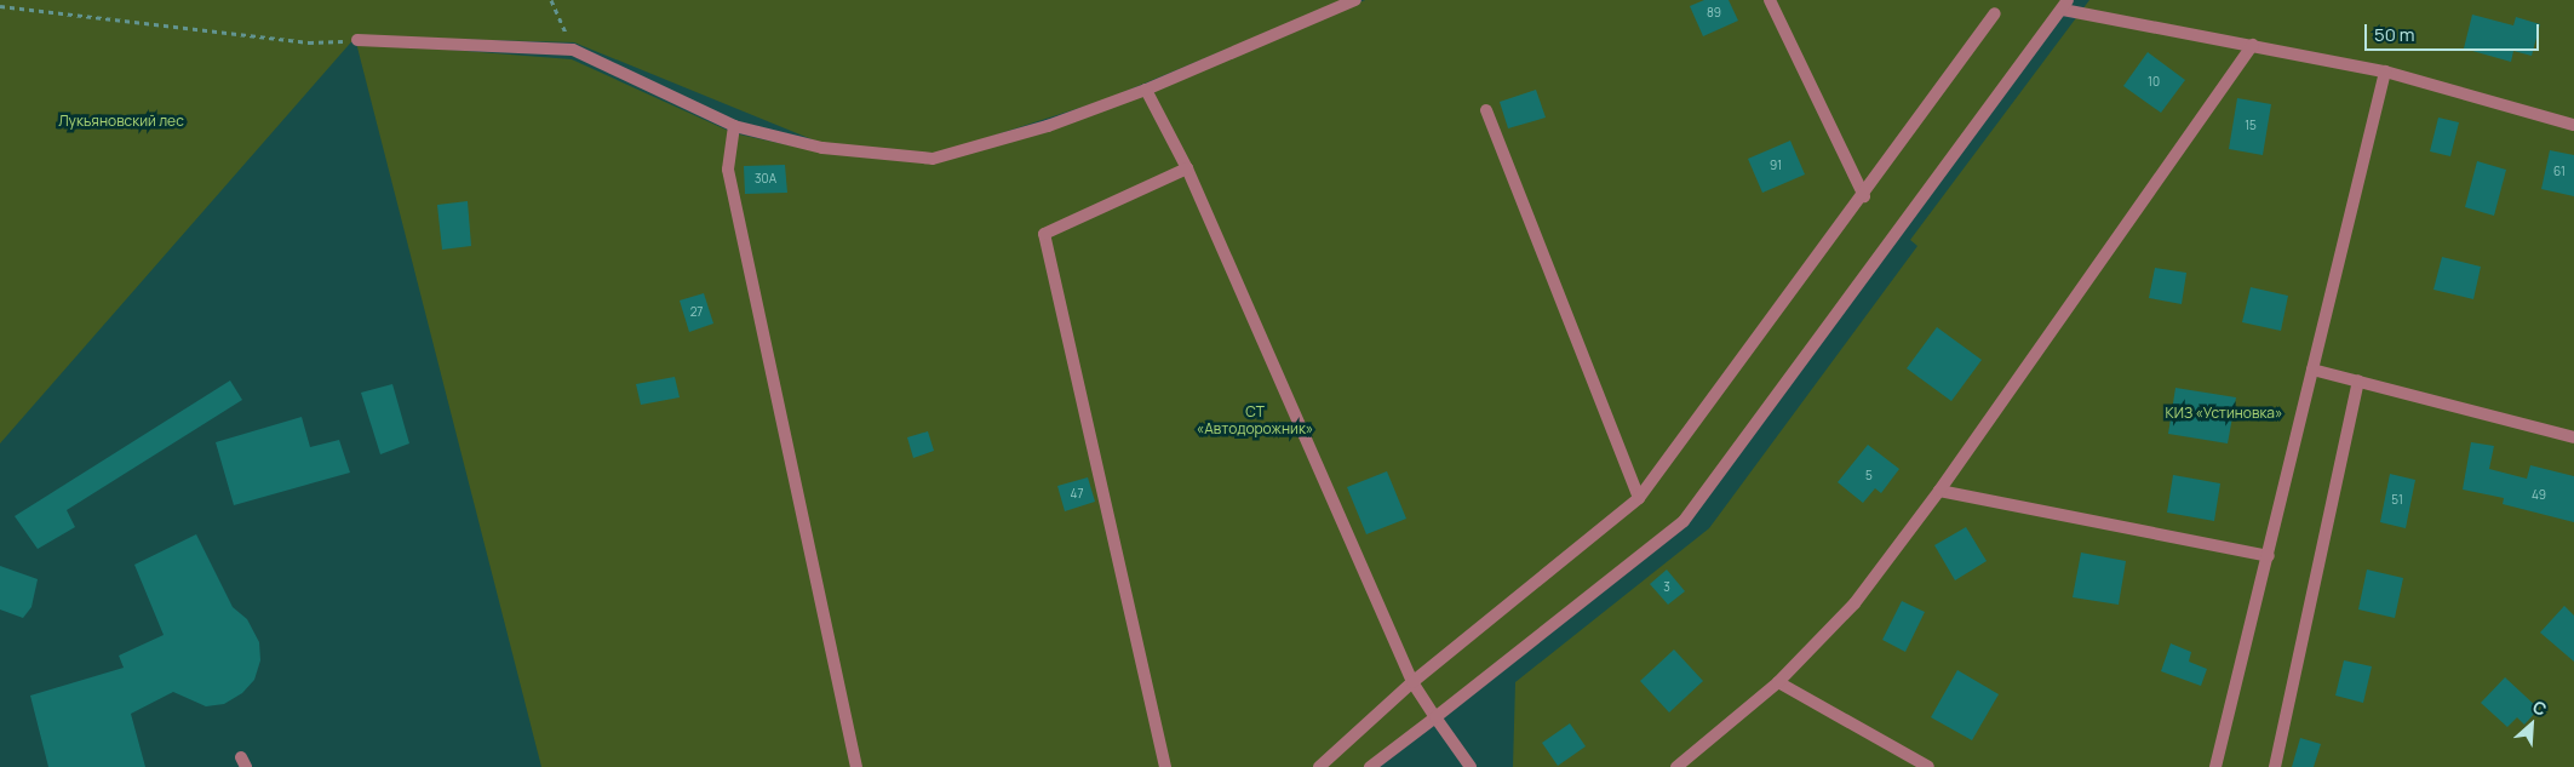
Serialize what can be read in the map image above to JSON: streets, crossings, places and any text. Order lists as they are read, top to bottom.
{
  "parks": ["Лукьяновский лес", "СТ «Автодорожник»", "КИЗ «Устиновка»"],
  "house_numbers": [
    "89",
    "10",
    "15",
    "91",
    "61",
    "30А",
    "27",
    "5",
    "47",
    "49",
    "51",
    "3"
  ],
  "scale_bar": "50 m",
  "north": "top right"
}
